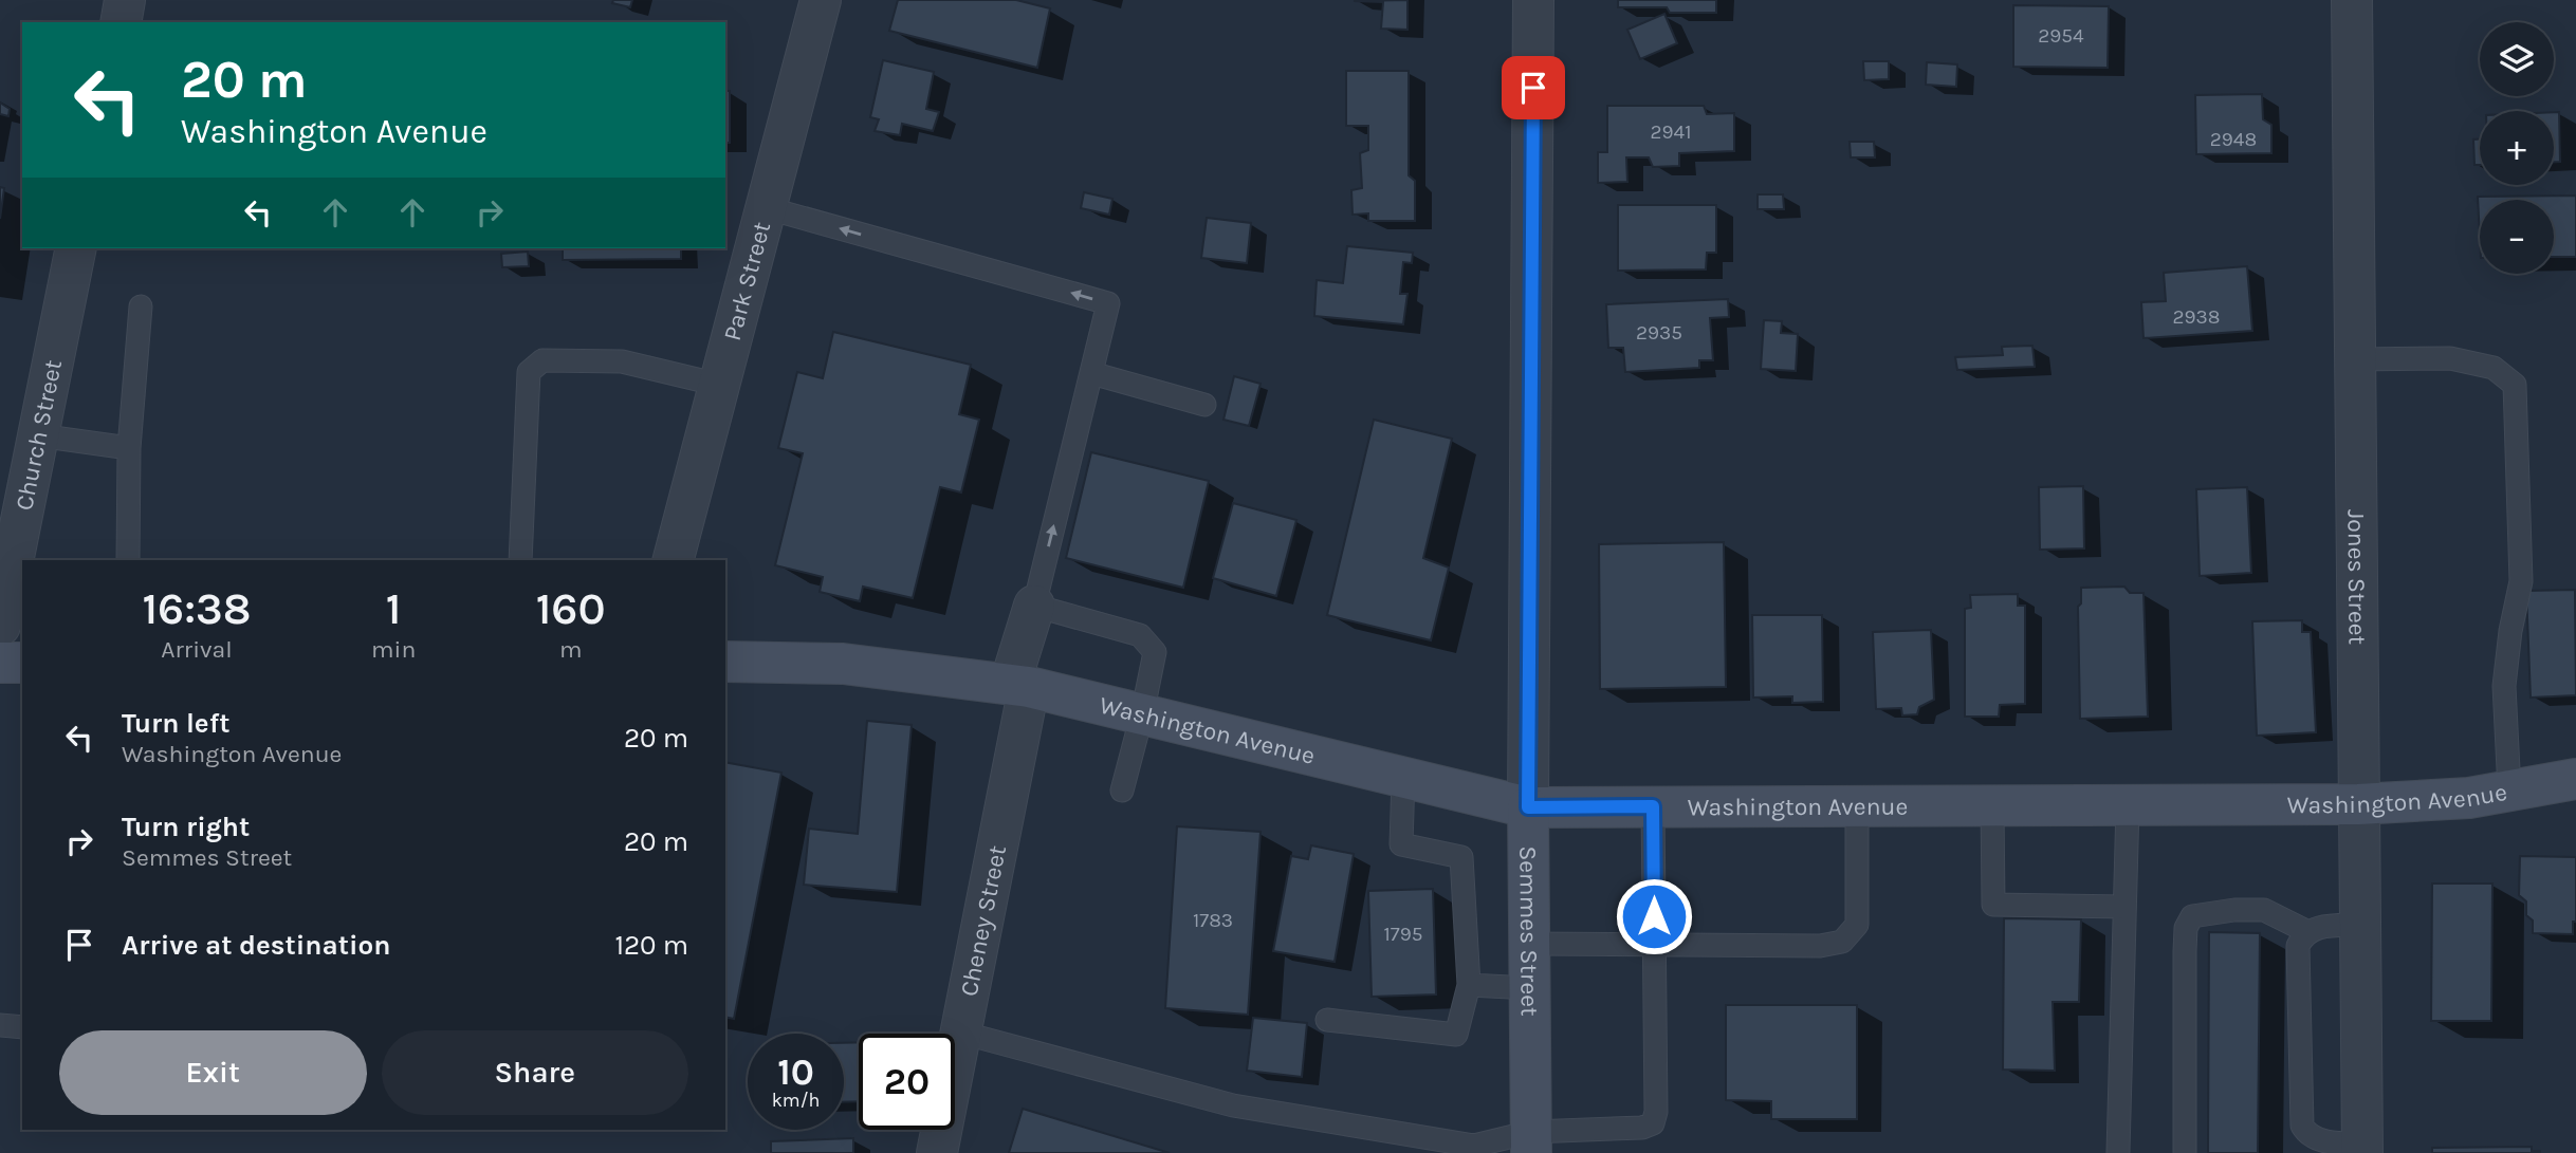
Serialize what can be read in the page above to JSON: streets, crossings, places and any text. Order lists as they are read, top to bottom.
{
  "streets": {
    "street": [
      "Park Street",
      "Church Street",
      "Jones Street",
      "Washington Avenue",
      "Cheney Street",
      "Semmes Street"
    ]
  },
  "crossings": [
    ["Jones Street", "Washington Avenue"],
    ["Washington Avenue", "Cheney Street"],
    ["Washington Avenue", "Semmes Street"]
  ],
  "house_numbers": [
    "2954",
    "2941",
    "2948",
    "2938",
    "2935",
    "1783",
    "1795"
  ],
  "page": {
    "map_buttons": ["+", "−"],
    "turn": ["20 m", "Washington Avenue"],
    "eta": [
      "16:38",
      "Arrival",
      "1",
      "min",
      "160",
      "m"
    ],
    "list": [
      {
        "name": "Turn left",
        "note": "Washington Avenue",
        "value": "20 m"
      },
      {
        "name": "Turn right",
        "note": "Semmes Street",
        "value": "20 m"
      },
      {
        "name": "Arrive at destination",
        "value": "120 m"
      }
    ],
    "buttons": ["Exit", "Share"],
    "speed": "10 km/h",
    "limit": "20"
  }
}
